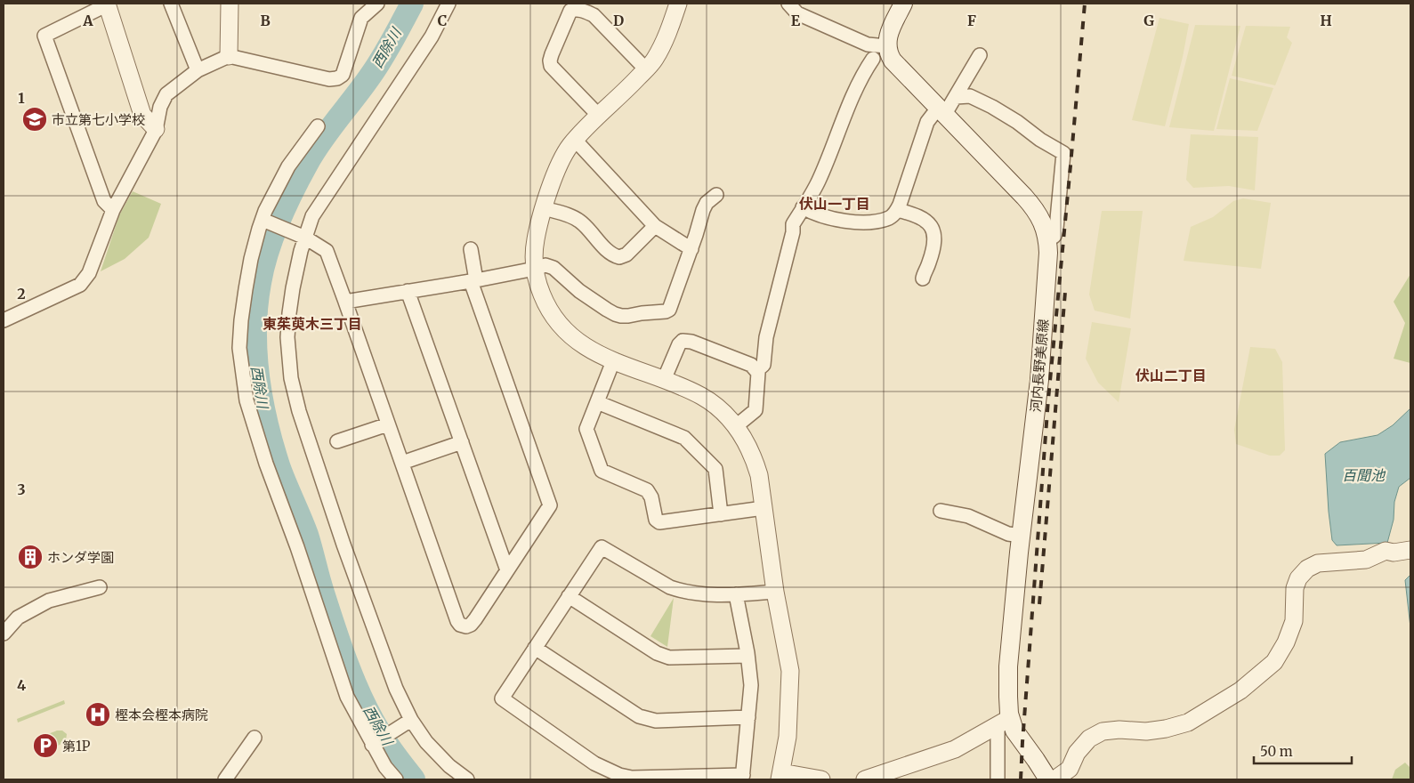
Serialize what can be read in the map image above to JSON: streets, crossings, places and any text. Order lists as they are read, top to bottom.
{
  "streets": {
    "main road": ["河内長野美原線"]
  },
  "districts": ["伏山一丁目", "東茱萸木三丁目", "伏山二丁目"],
  "water": ["西除川", "百聞池"],
  "places": {
    "school or university": ["市立第七小学校"],
    "building": ["ホンダ学園"],
    "hospital": ["樫本会樫本病院"],
    "parking": ["第1P"]
  },
  "scale_bar": "50 m",
  "grid": {
    "columns": [
      "A",
      "B",
      "C",
      "D",
      "E",
      "F",
      "G",
      "H"
    ],
    "rows": [
      "1",
      "2",
      "3",
      "4"
    ]
  }
}
